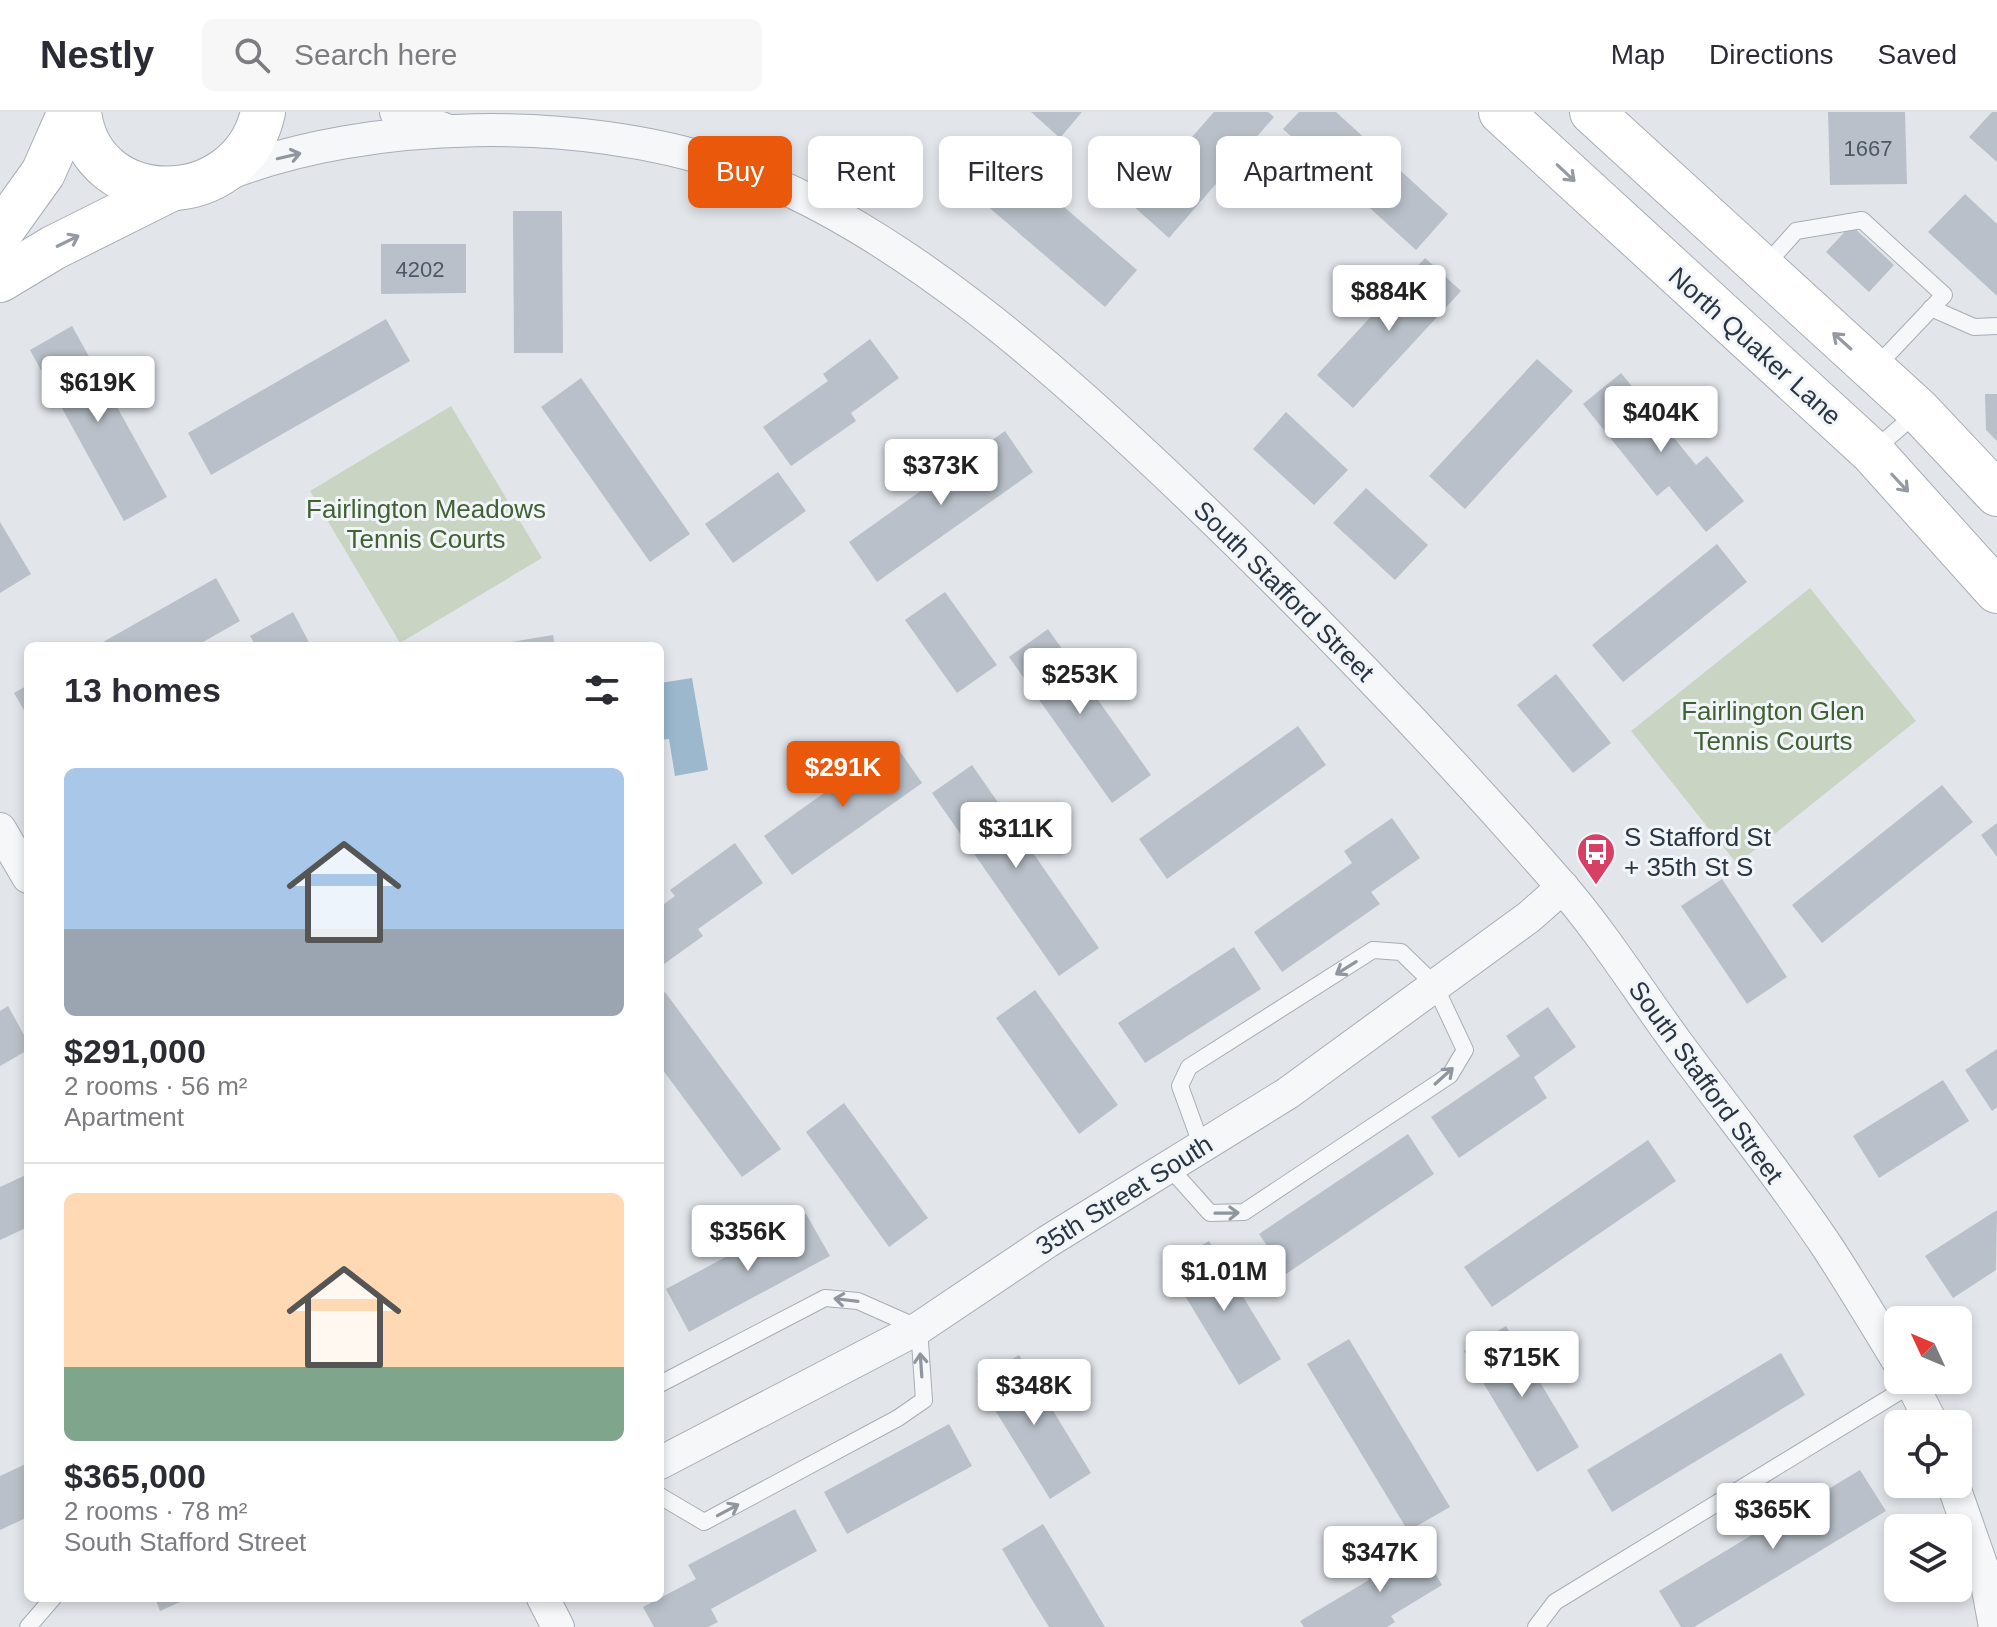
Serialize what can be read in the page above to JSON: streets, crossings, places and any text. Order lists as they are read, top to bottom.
{
  "streets": {
    "main road": ["North Quaker Lane"],
    "street": ["South Stafford Street", "35th Street South"]
  },
  "crossings": [
    ["South Stafford Street", "35th Street South"]
  ],
  "parks": ["Fairlington Meadows Tennis Courts", "Fairlington Glen Tennis Courts"],
  "places": {
    "bus stop": ["S Stafford St + 35th St S"]
  },
  "house_numbers": ["1667", "4202"],
  "north": "top left",
  "page": {
    "header": "Nestly",
    "search": "Search here",
    "nav": ["Map", "Directions", "Saved"],
    "chip": [
      "Buy",
      "Rent",
      "Filters",
      "New",
      "Apartment"
    ],
    "price": [
      "$884K",
      "$619K",
      "$404K",
      "$373K",
      "$253K",
      "$291K",
      "$311K",
      "$356K",
      "$1.01M",
      "$715K",
      "$348K",
      "$365K",
      "$347K"
    ],
    "heading": "13 homes",
    "list": [
      {
        "name": "$291,000",
        "note": "2 rooms · 56 m² · Apartment"
      },
      {
        "name": "$365,000",
        "note": "2 rooms · 78 m² · South Stafford Street"
      }
    ]
  }
}
